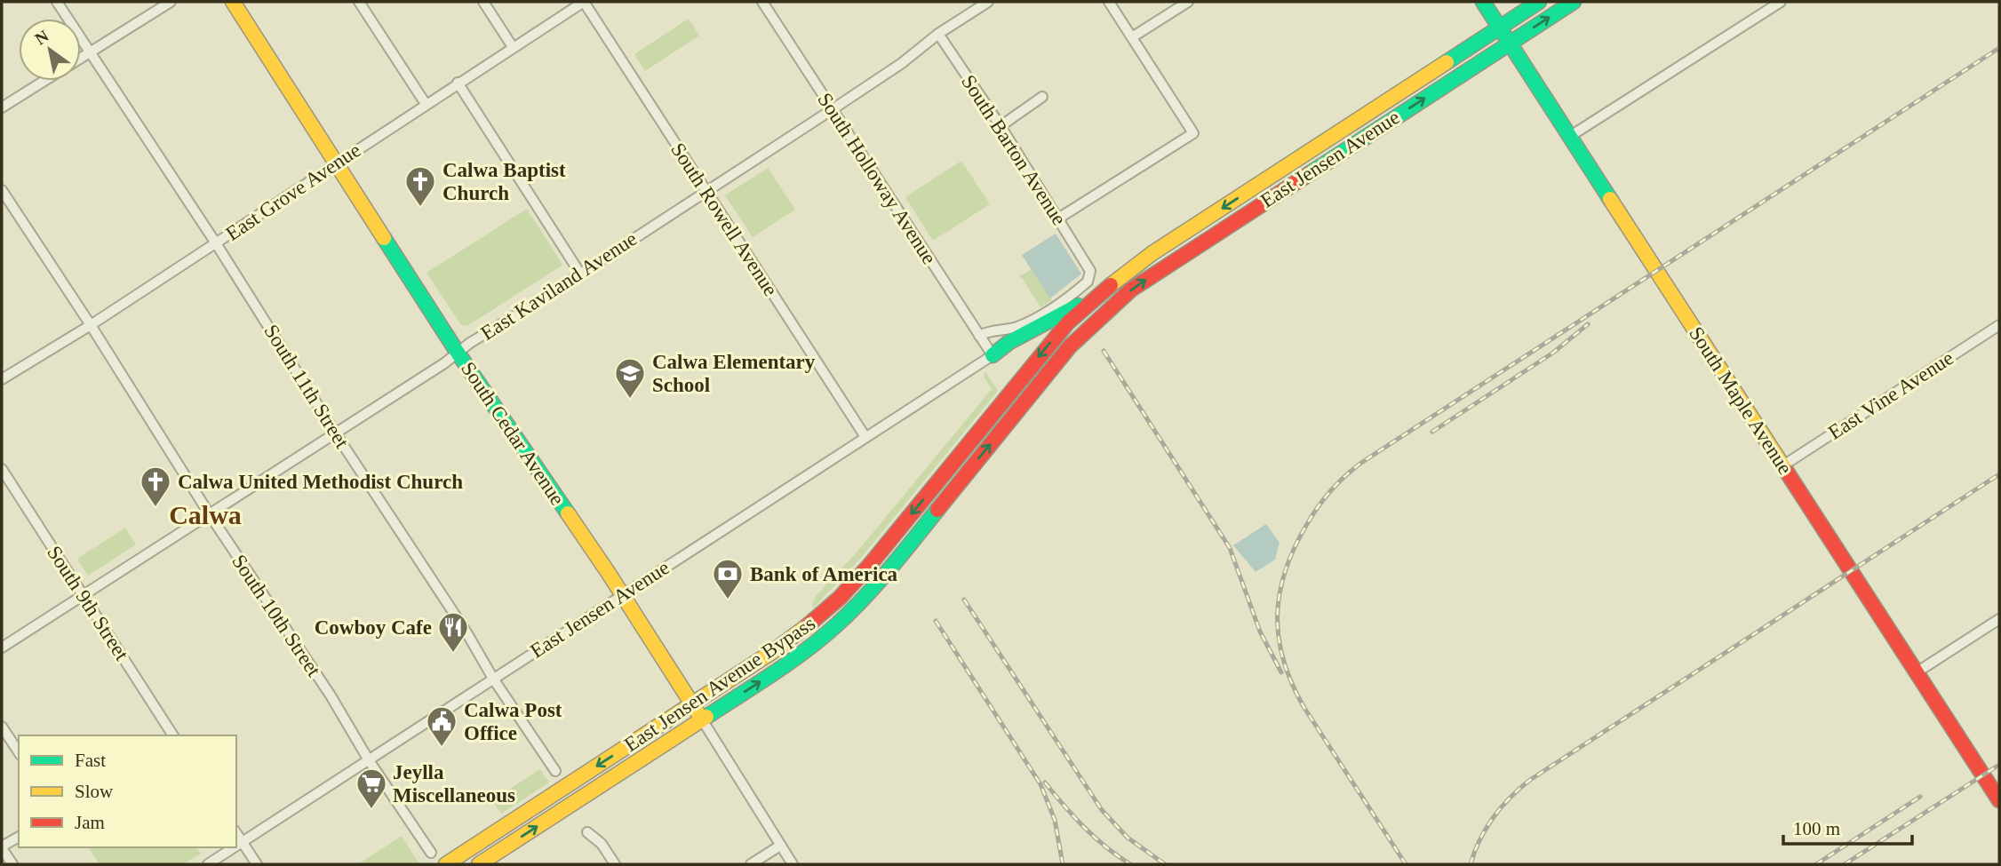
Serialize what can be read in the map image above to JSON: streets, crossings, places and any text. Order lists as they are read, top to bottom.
{
  "streets": {
    "main road": [
      "East Jensen Avenue",
      "South Maple Avenue",
      "South Cedar Avenue",
      "East Jensen Avenue Bypass"
    ],
    "street": [
      "South Barton Avenue",
      "South Holloway Avenue",
      "East Grove Avenue",
      "South Rowell Avenue",
      "East Kaviland Avenue",
      "South 11th Street",
      "East Vine Avenue",
      "South 9th Street",
      "South 10th Street"
    ]
  },
  "crossings": [
    ["South Barton Avenue", "South Holloway Avenue"],
    ["South Barton Avenue", "East Kaviland Avenue"],
    ["East Jensen Avenue", "South Holloway Avenue"],
    ["East Jensen Avenue", "South Rowell Avenue"],
    ["East Jensen Avenue", "South 11th Street"],
    ["East Jensen Avenue", "South Maple Avenue"],
    ["East Jensen Avenue", "South Cedar Avenue"],
    ["East Jensen Avenue", "South 10th Street"],
    ["East Jensen Avenue", "East Jensen Avenue Bypass"],
    ["South Holloway Avenue", "East Kaviland Avenue"],
    ["East Grove Avenue", "South Rowell Avenue"],
    ["East Grove Avenue", "South 11th Street"],
    ["East Grove Avenue", "South Cedar Avenue"],
    ["East Grove Avenue", "South 10th Street"],
    ["South Rowell Avenue", "East Kaviland Avenue"],
    ["East Kaviland Avenue", "South 11th Street"],
    ["East Kaviland Avenue", "South Cedar Avenue"],
    ["East Kaviland Avenue", "South 9th Street"],
    ["East Kaviland Avenue", "South 10th Street"],
    ["East Vine Avenue", "South Maple Avenue"],
    ["South Cedar Avenue", "East Jensen Avenue Bypass"]
  ],
  "districts": ["Calwa"],
  "places": {
    "church": ["Calwa Baptist Church", "Calwa United Methodist Church"],
    "school or university": ["Calwa Elementary School"],
    "bank": ["Bank of America"],
    "restaurant": ["Cowboy Cafe"],
    "public building": ["Calwa Post Office"],
    "supermarket": ["Jeylla Miscellaneous"]
  },
  "legend": ["Fast", "Slow", "Jam"],
  "scale_bar": "100 m",
  "north": "top left"
}
